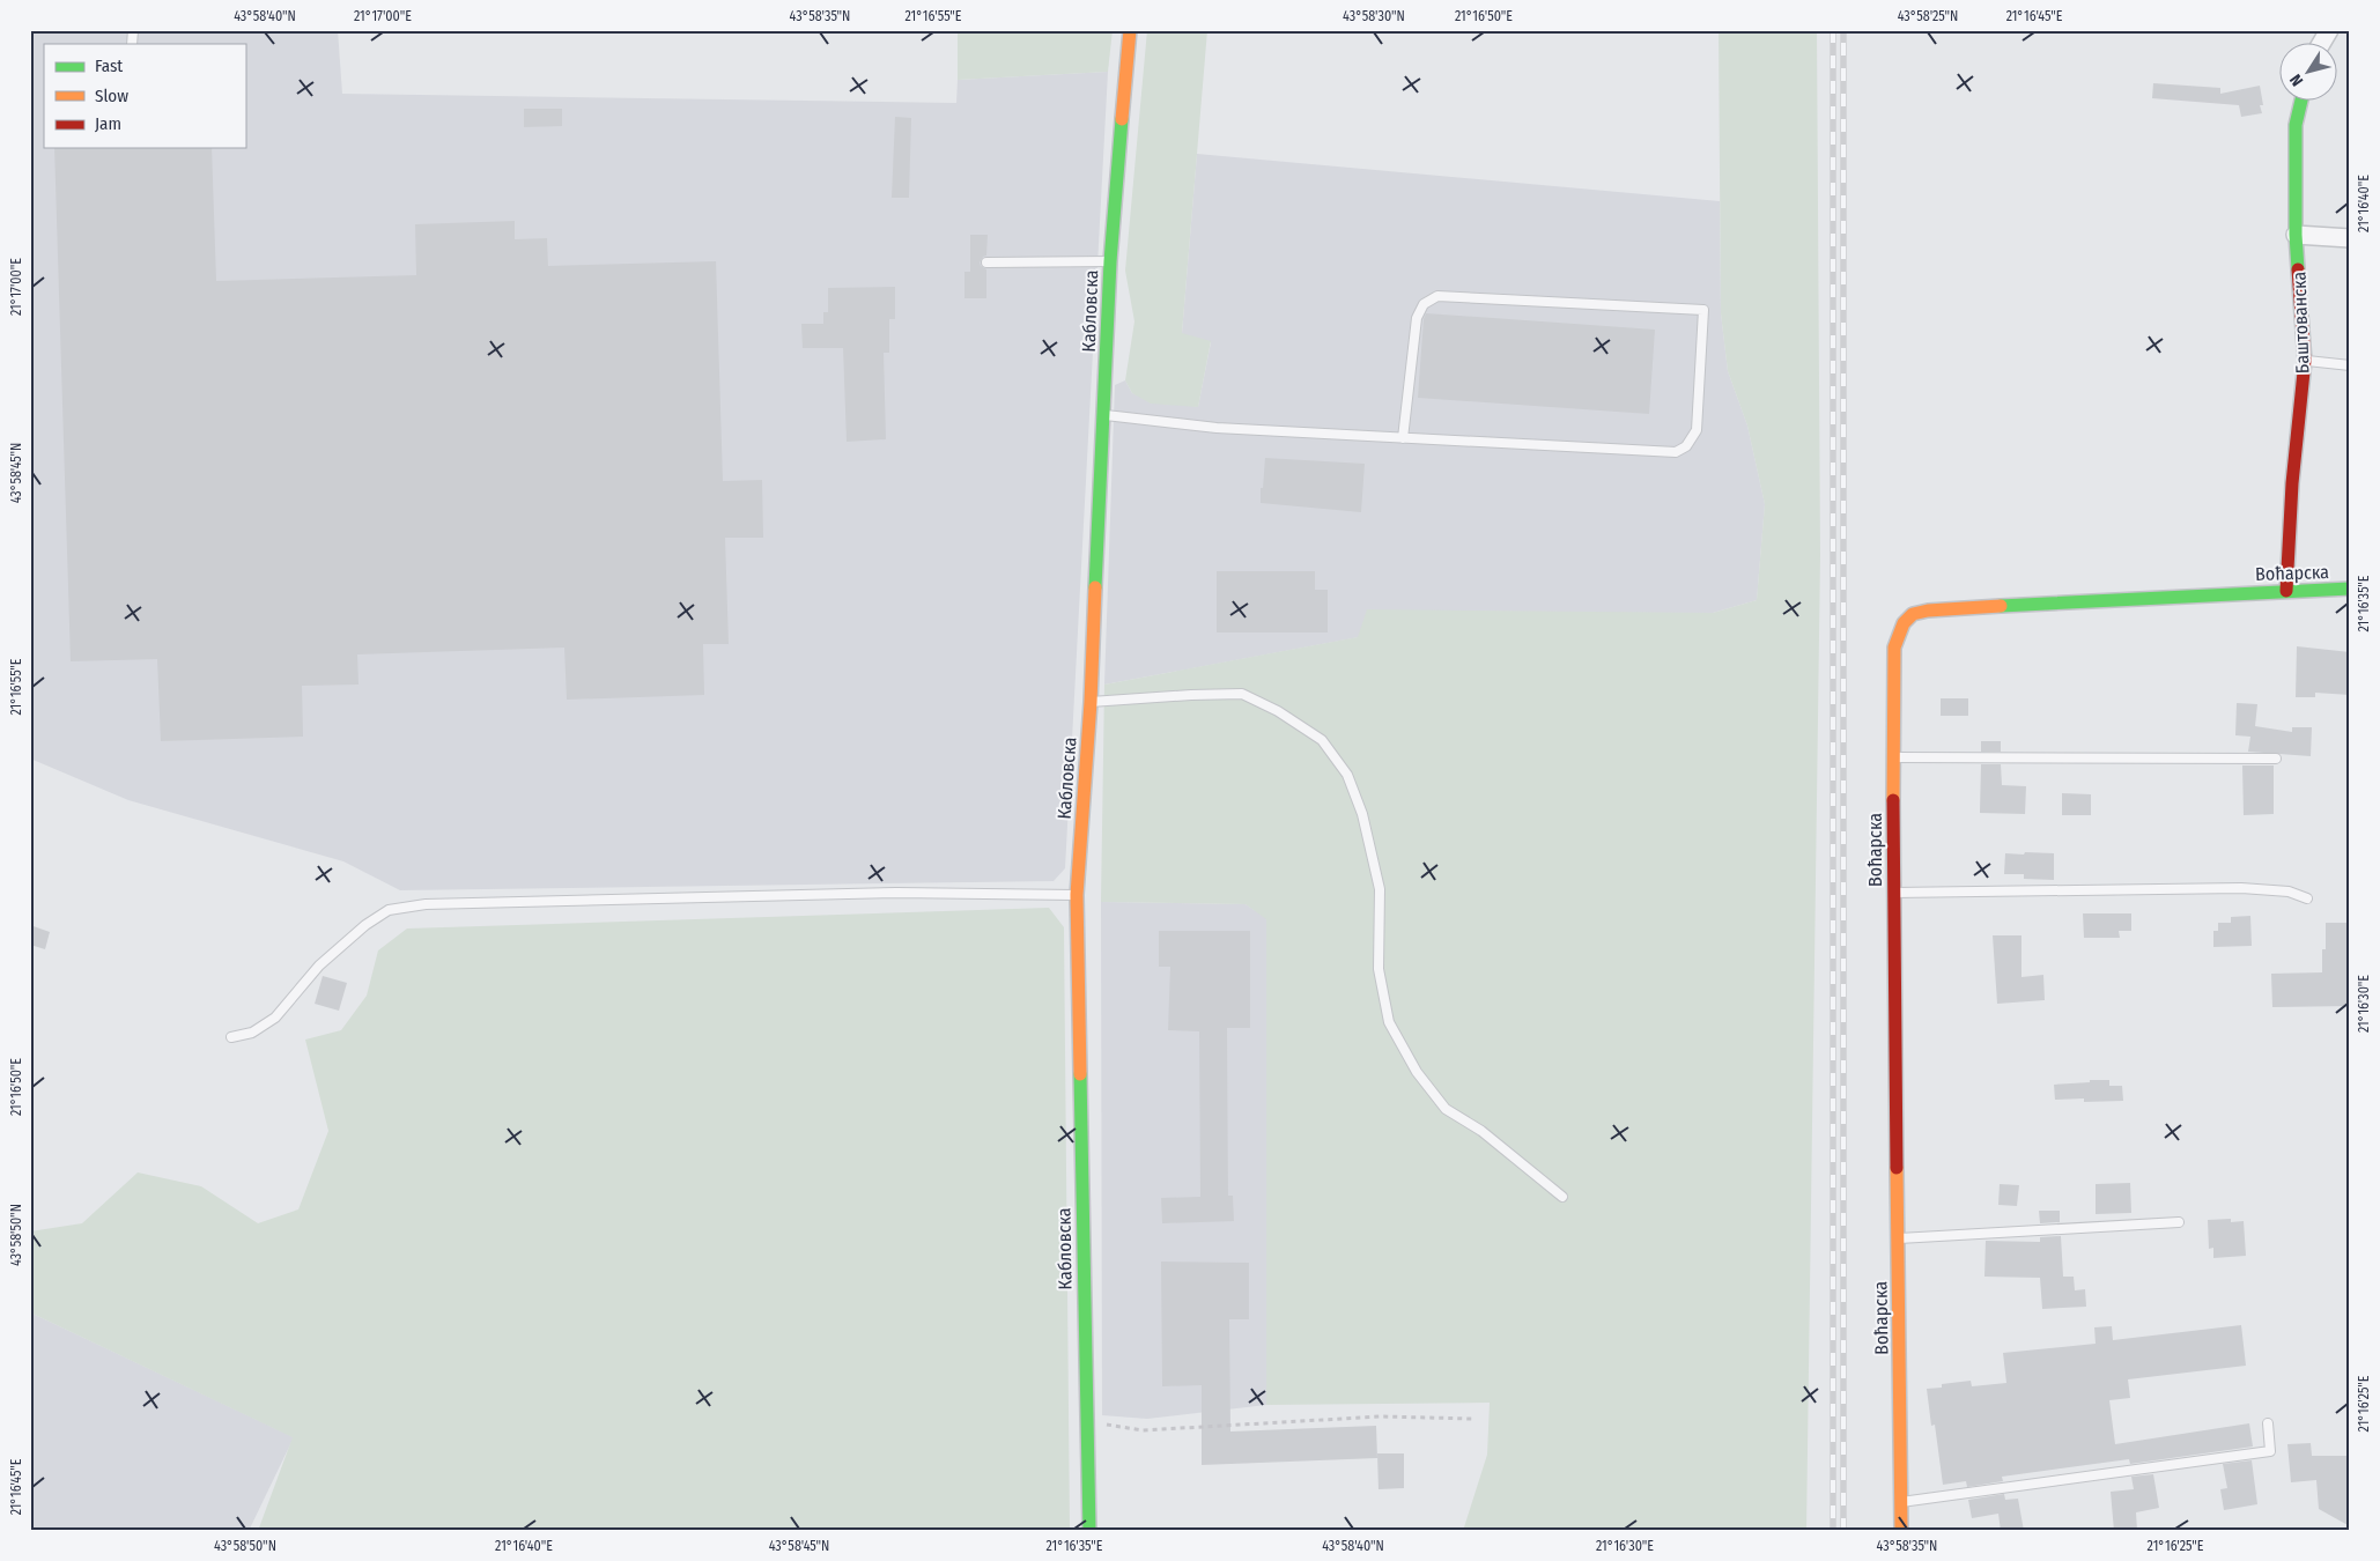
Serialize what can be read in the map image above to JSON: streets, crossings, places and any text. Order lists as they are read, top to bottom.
{
  "streets": {
    "street": ["Кабловска", "Баштованска", "Воћарска"]
  },
  "crossings": [
    ["Баштованска", "Воћарска"]
  ],
  "legend": ["Fast", "Slow", "Jam"],
  "north": "bottom left",
  "coordinates": [
    "43°58'40\"N",
    "21°17'00\"E",
    "43°58'35\"N",
    "21°16'55\"E",
    "43°58'30\"N",
    "21°16'50\"E",
    "43°58'25\"N",
    "21°16'45\"E",
    "21°16'40\"E",
    "43°58'45\"N",
    "21°16'35\"E",
    "21°16'30\"E",
    "43°58'50\"N",
    "21°16'25\"E"
  ]
}
